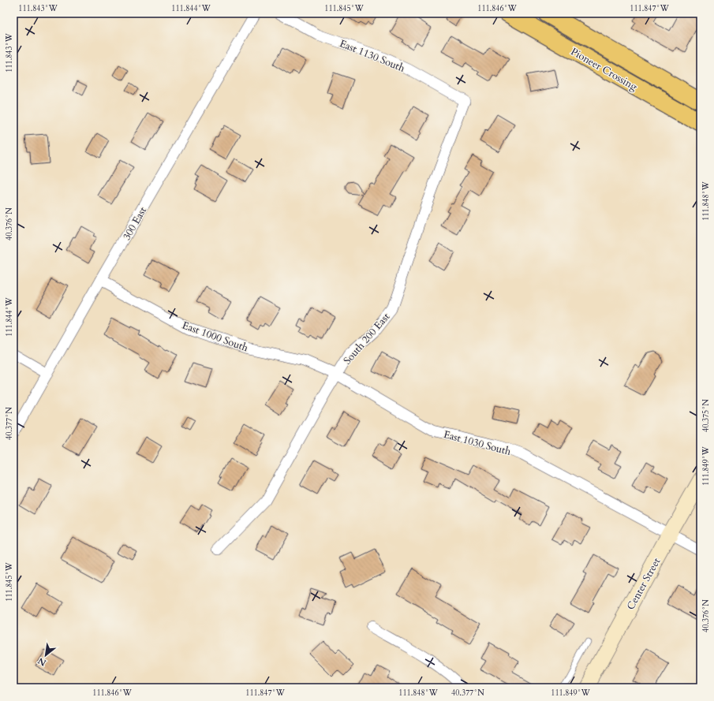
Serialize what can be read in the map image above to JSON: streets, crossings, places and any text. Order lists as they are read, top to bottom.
{
  "streets": {
    "highway": ["Pioneer Crossing"],
    "street": [
      "East 1130 South",
      "300 East",
      "East 1000 South",
      "South 200 East",
      "East 1030 South",
      "Center Street"
    ]
  },
  "crossings": [
    ["East 1130 South", "South 200 East"],
    ["300 East", "East 1000 South"],
    ["East 1000 South", "South 200 East"],
    ["East 1000 South", "East 1030 South"],
    ["South 200 East", "East 1030 South"],
    ["East 1030 South", "Center Street"]
  ],
  "north": "bottom left",
  "coordinates": [
    "111.843°W",
    "111.844°W",
    "111.845°W",
    "111.846°W",
    "111.847°W",
    "111.848°W",
    "40.376°N",
    "40.375°N",
    "40.377°N",
    "111.849°W"
  ]
}
